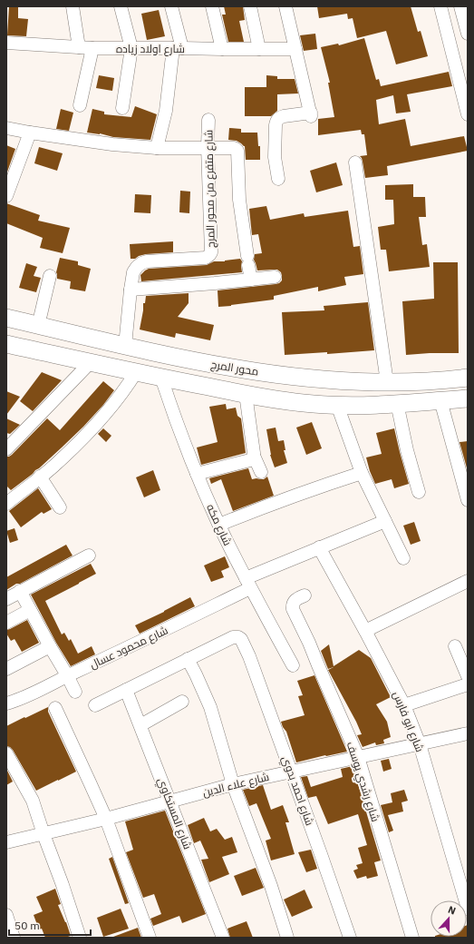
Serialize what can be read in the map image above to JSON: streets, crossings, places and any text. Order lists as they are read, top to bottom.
{
  "streets": {
    "main road": ["محور المرج"],
    "street": [
      "شارع اولاد زياده",
      "شارع متفرع من محور المرج",
      "شارع مكه",
      "شارع محمود عسال",
      "شارع ابو فارس",
      "شارع رشدي يوسف",
      "شارع علاء الدين",
      "شارع احمد بدوي",
      "شارع المستكاوي"
    ]
  },
  "crossings": [
    ["شارع متفرع من محور المرج", "محور المرج"],
    ["شارع مكه", "شارع محمود عسال"],
    ["شارع محمود عسال", "شارع ابو فارس"],
    ["شارع ابو فارس", "شارع علاء الدين"],
    ["شارع رشدي يوسف", "شارع علاء الدين"],
    ["شارع علاء الدين", "شارع احمد بدوي"],
    ["شارع علاء الدين", "شارع المستكاوي"]
  ],
  "scale_bar": "50 m",
  "north": "top"
}
